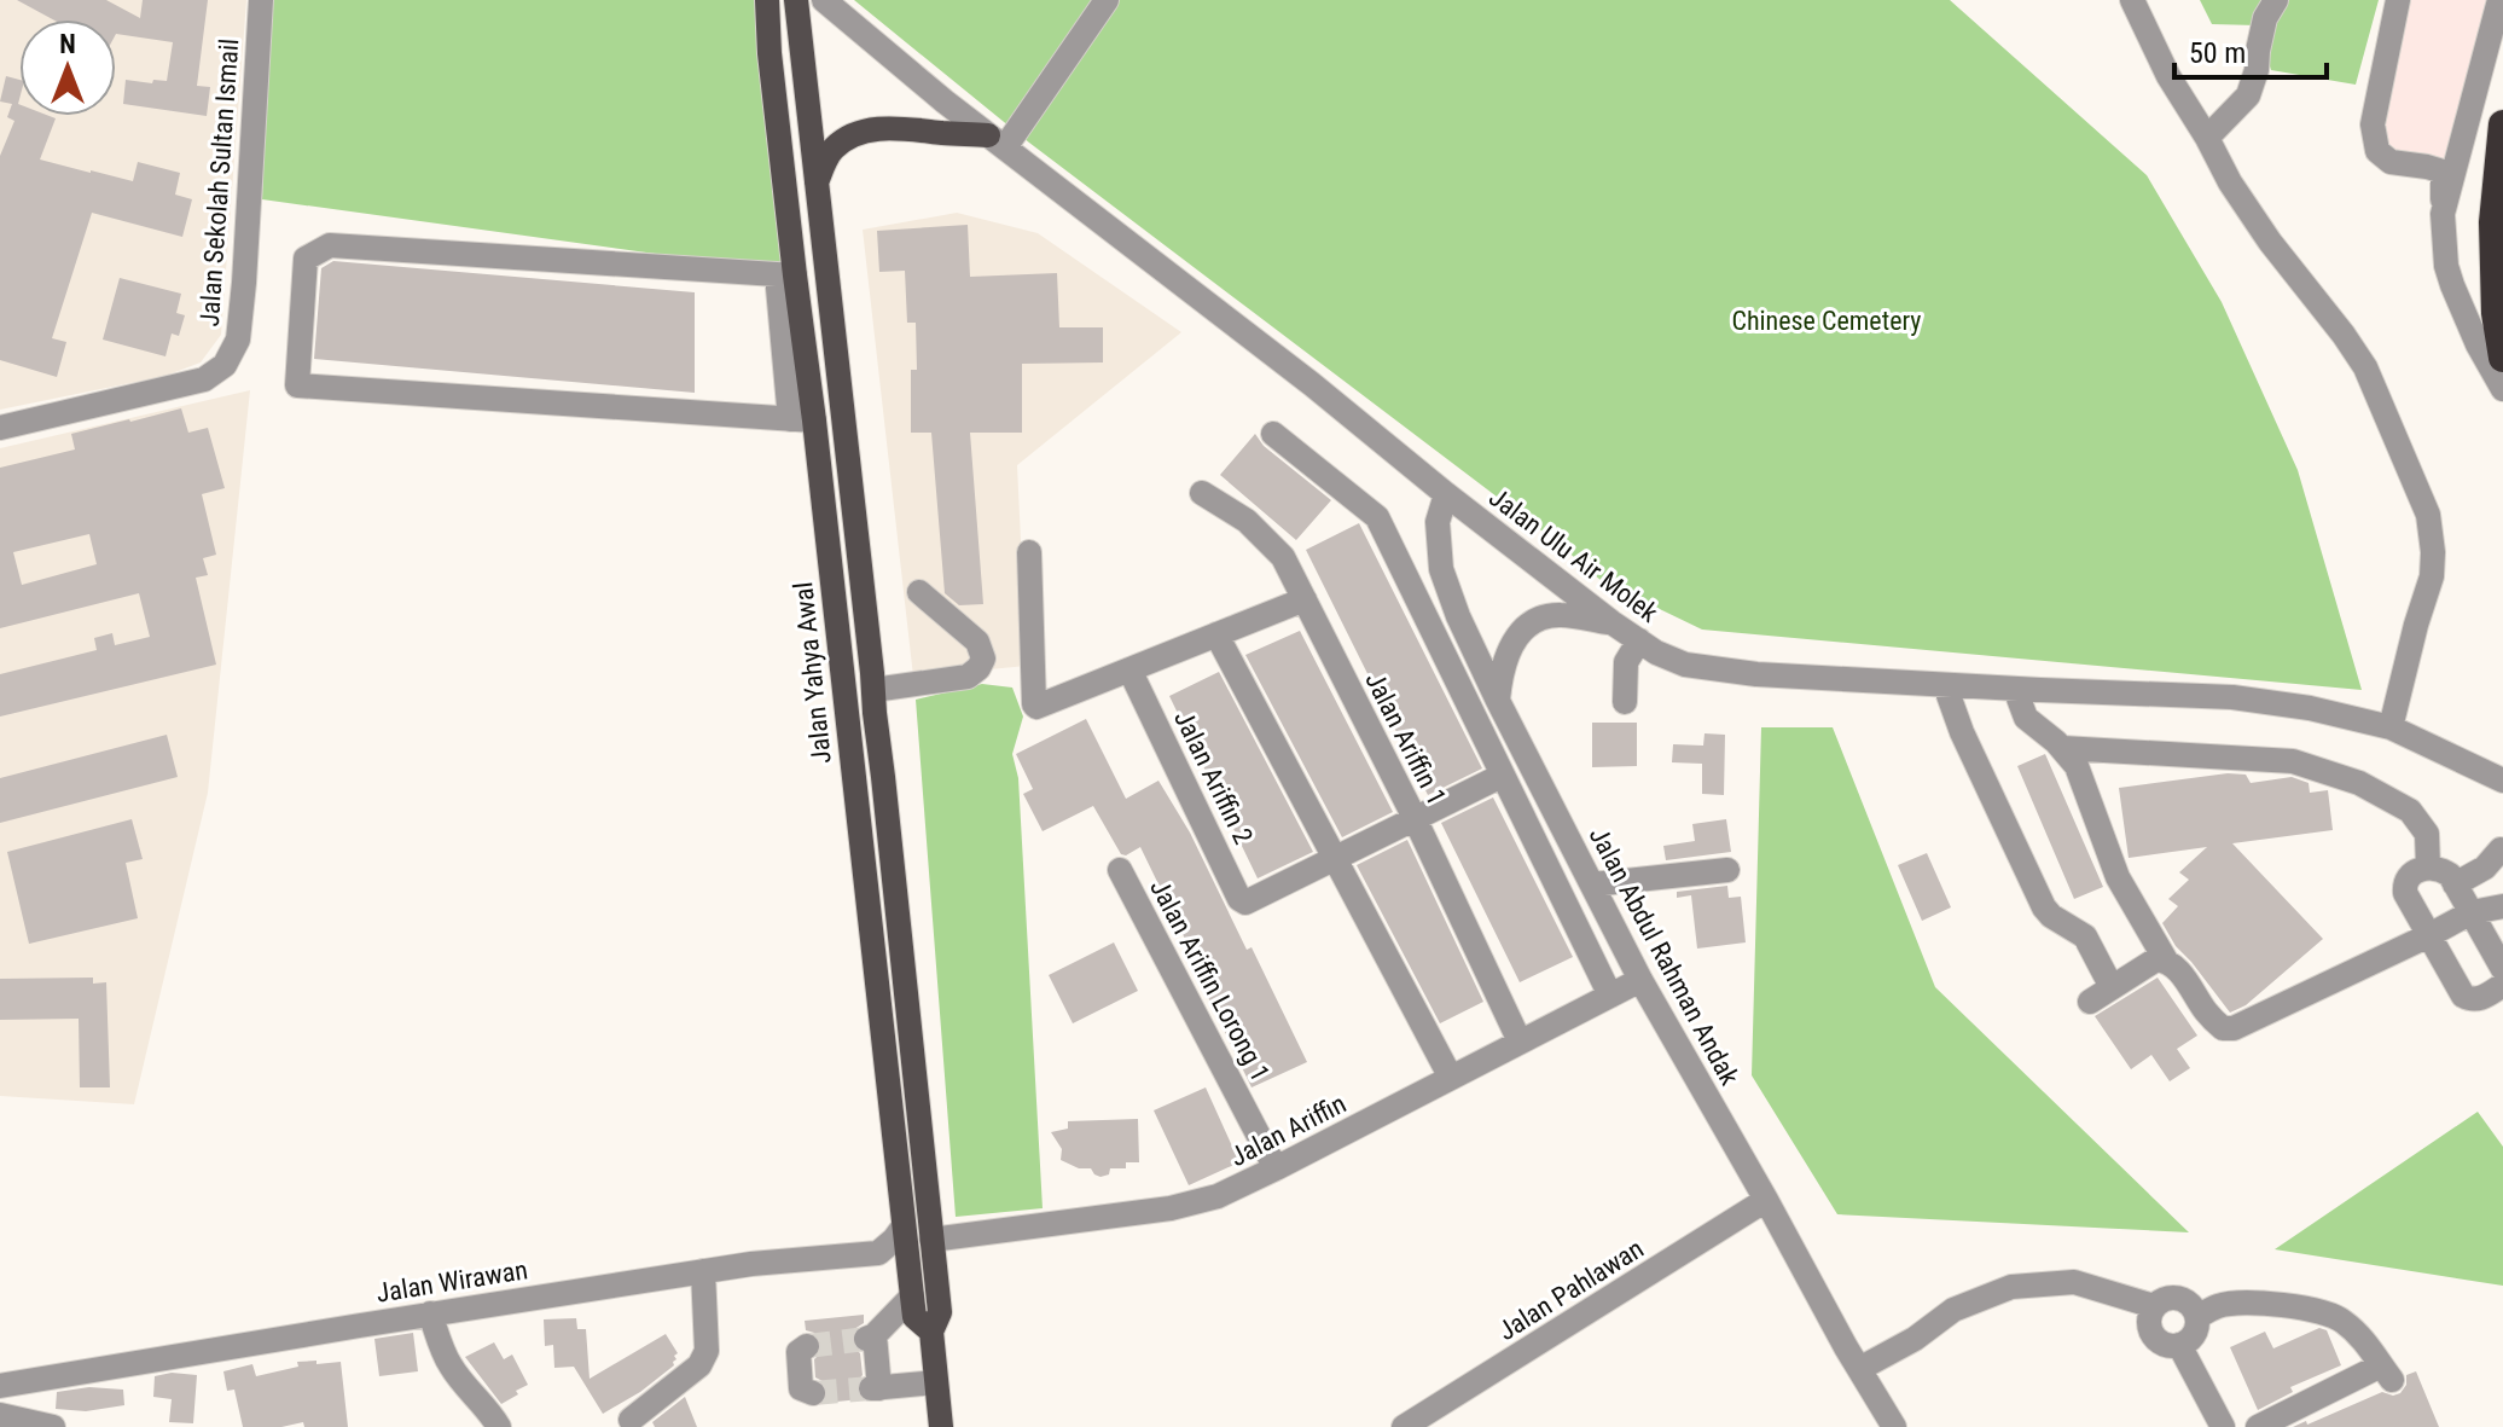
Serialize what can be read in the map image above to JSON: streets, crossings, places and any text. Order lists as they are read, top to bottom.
{
  "streets": {
    "main road": ["Jalan Yahya Awal"],
    "street": [
      "Jalan Sekolah Sultan Ismail",
      "Jalan Ulu Air Molek",
      "Jalan Ariffin 1",
      "Jalan Ariffin 2",
      "Jalan Abdul Rahman Andak",
      "Jalan Ariffin Lorong 1",
      "Jalan Ariffin",
      "Jalan Wirawan",
      "Jalan Pahlawan"
    ]
  },
  "crossings": [
    ["Jalan Ulu Air Molek", "Jalan Abdul Rahman Andak"],
    ["Jalan Yahya Awal", "Jalan Ariffin"],
    ["Jalan Ariffin 1", "Jalan Ariffin"],
    ["Jalan Abdul Rahman Andak", "Jalan Ariffin"],
    ["Jalan Abdul Rahman Andak", "Jalan Pahlawan"],
    ["Jalan Ariffin Lorong 1", "Jalan Ariffin"]
  ],
  "parks": ["Chinese Cemetery"],
  "scale_bar": "50 m",
  "north": "top"
}
